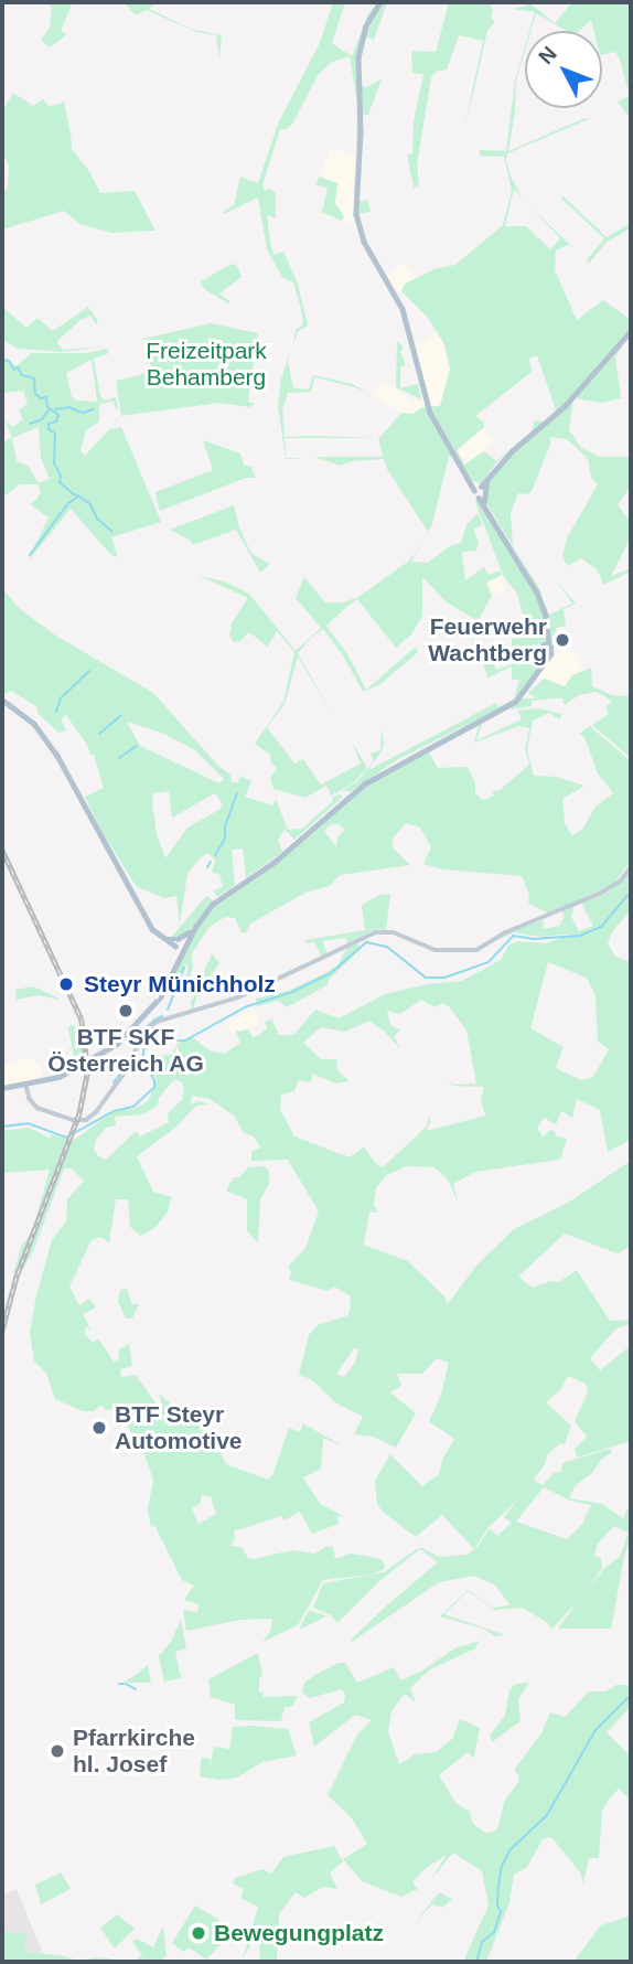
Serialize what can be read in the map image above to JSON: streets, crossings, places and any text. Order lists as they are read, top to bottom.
{
  "parks": ["Freizeitpark Behamberg"],
  "places": [
    "Feuerwehr Wachtberg",
    "Steyr Münichholz",
    "BTF SKF Österreich AG",
    "BTF Steyr Automotive",
    "Pfarrkirche hl. Josef",
    "Bewegungplatz"
  ],
  "north": "top left"
}
